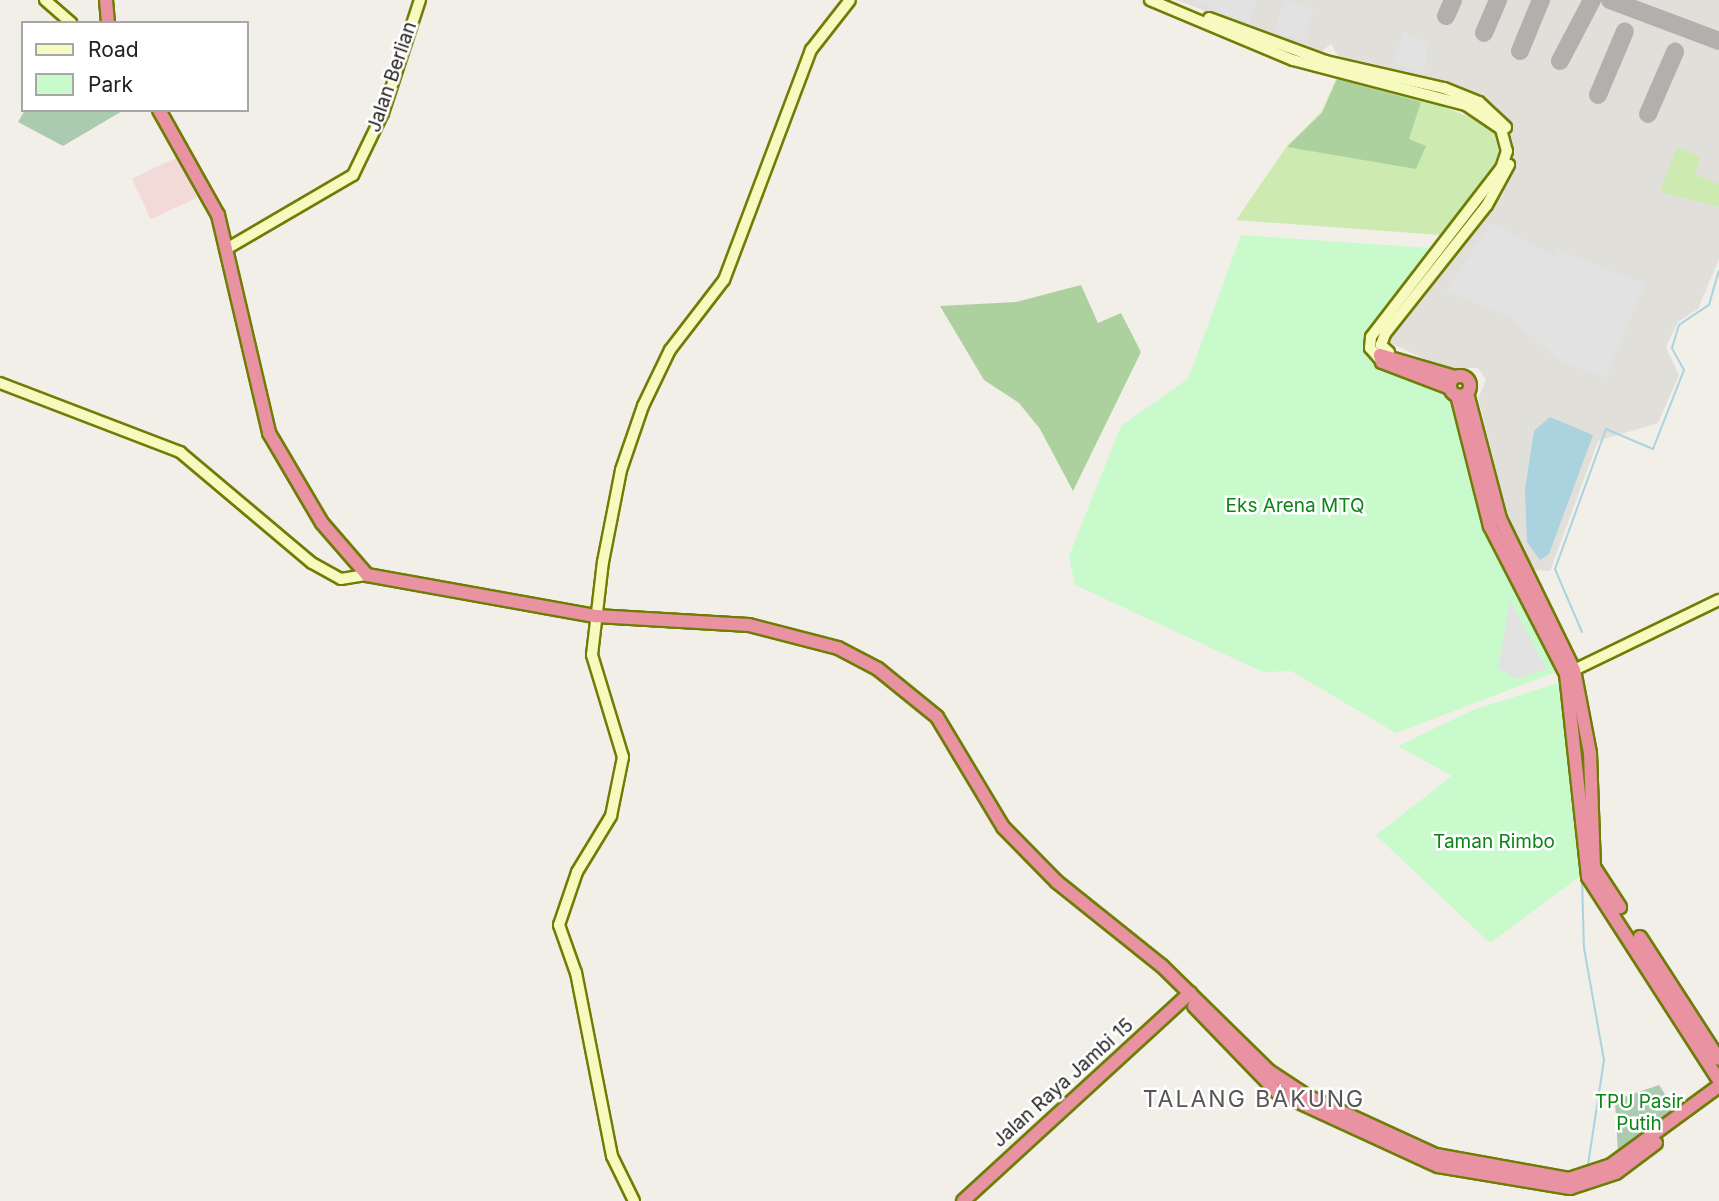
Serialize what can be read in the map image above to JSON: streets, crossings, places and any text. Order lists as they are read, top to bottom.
{
  "streets": {
    "highway": ["Jalan Raya Jambi 15"],
    "street": ["Jalan Berlian"]
  },
  "districts": ["TALANG BAKUNG"],
  "parks": ["Eks Arena MTQ", "Taman Rimbo", "TPU Pasir Putih"],
  "legend": ["Road", "Park"]
}
